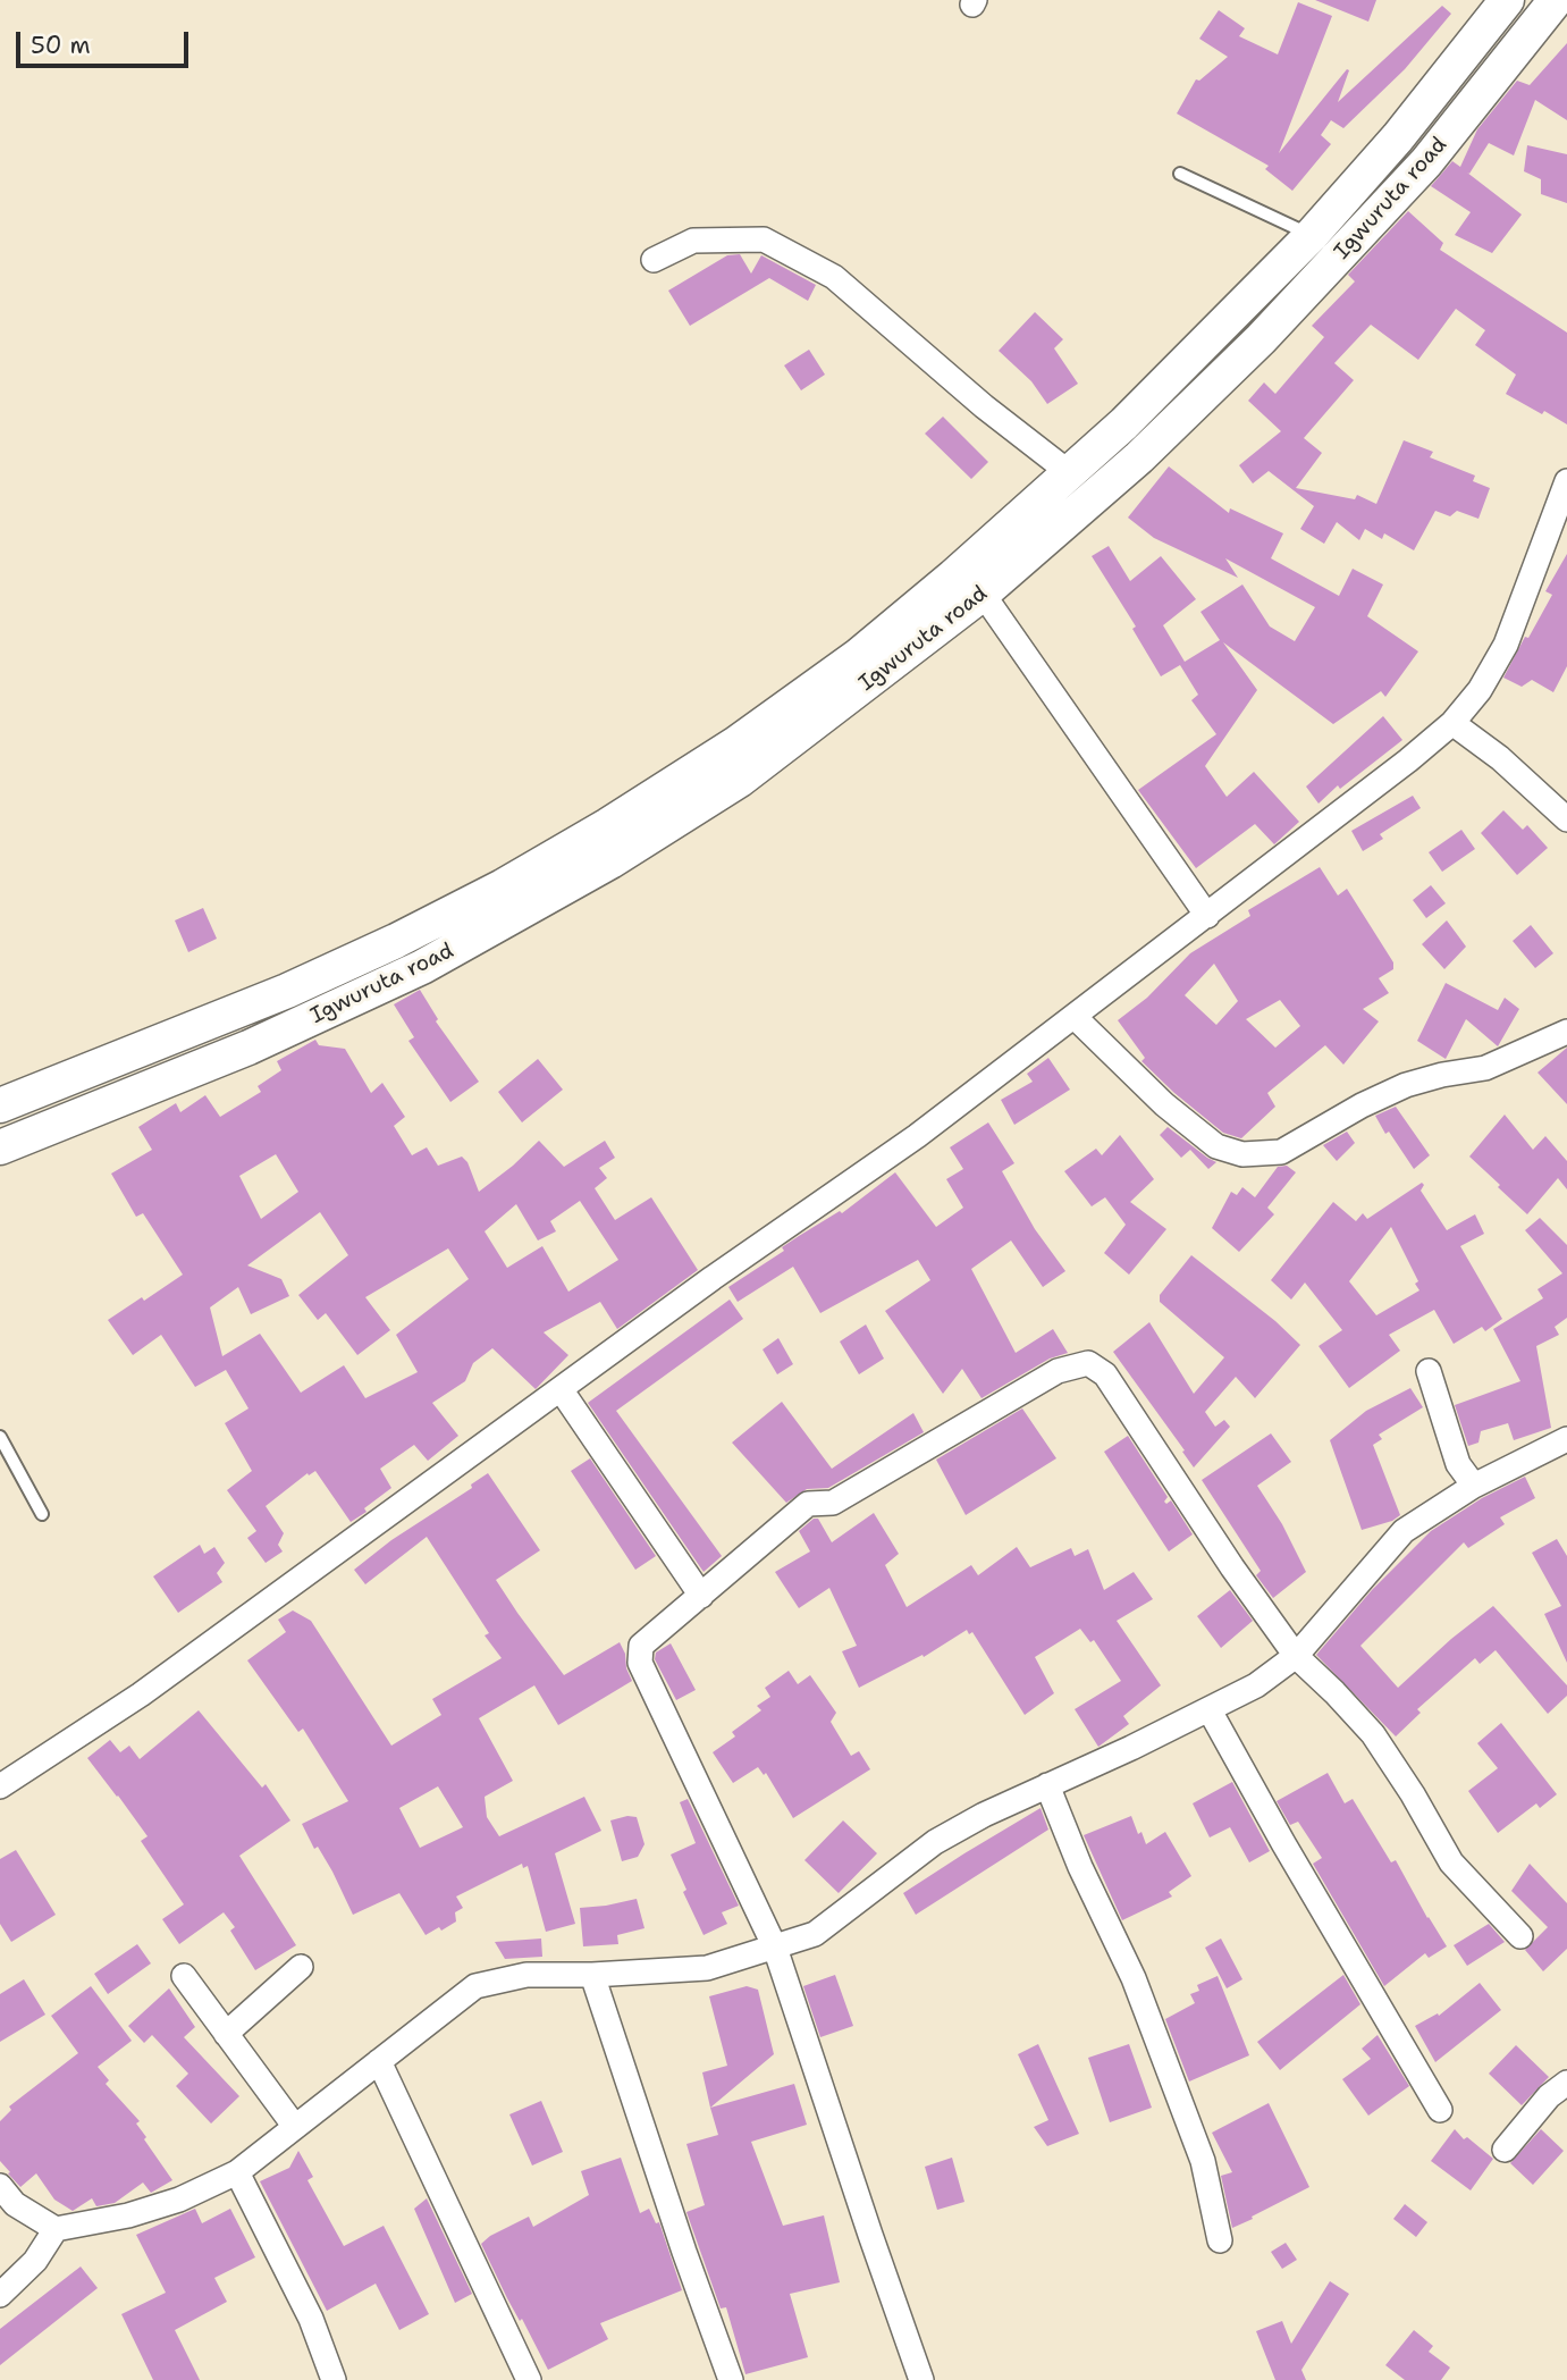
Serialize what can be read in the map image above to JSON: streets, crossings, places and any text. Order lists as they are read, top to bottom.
{
  "streets": {
    "main road": ["Igwuruta road"]
  },
  "scale_bar": "50 m"
}
